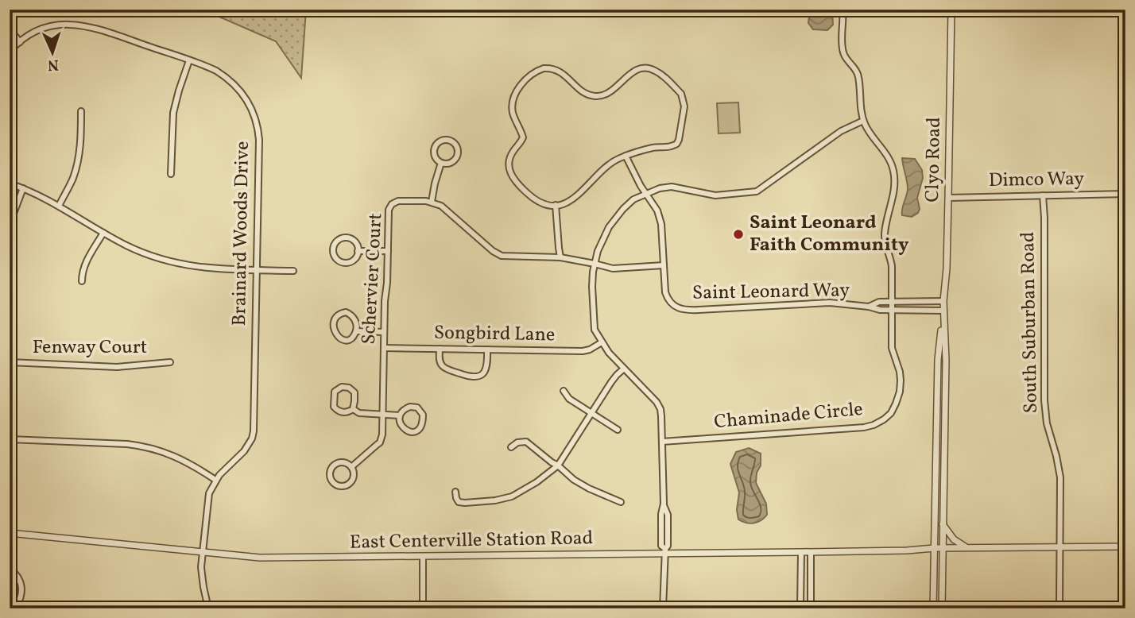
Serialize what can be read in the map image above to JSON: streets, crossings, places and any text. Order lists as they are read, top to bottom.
{
  "streets": {
    "street": [
      "Clyo Road",
      "Dimco Way",
      "Brainard Woods Drive",
      "Schervier Court",
      "Saint Leonard Way",
      "South Suburban Road",
      "Songbird Lane",
      "Fenway Court",
      "Chaminade Circle",
      "East Centerville Station Road"
    ]
  },
  "crossings": [
    ["Clyo Road", "Dimco Way"],
    ["Clyo Road", "Saint Leonard Way"],
    ["Clyo Road", "East Centerville Station Road"],
    ["Dimco Way", "South Suburban Road"],
    ["Brainard Woods Drive", "East Centerville Station Road"],
    ["Schervier Court", "Songbird Lane"],
    ["Saint Leonard Way", "Chaminade Circle"],
    ["South Suburban Road", "East Centerville Station Road"]
  ],
  "places": ["Saint Leonard Faith Community"],
  "north": "bottom"
}
